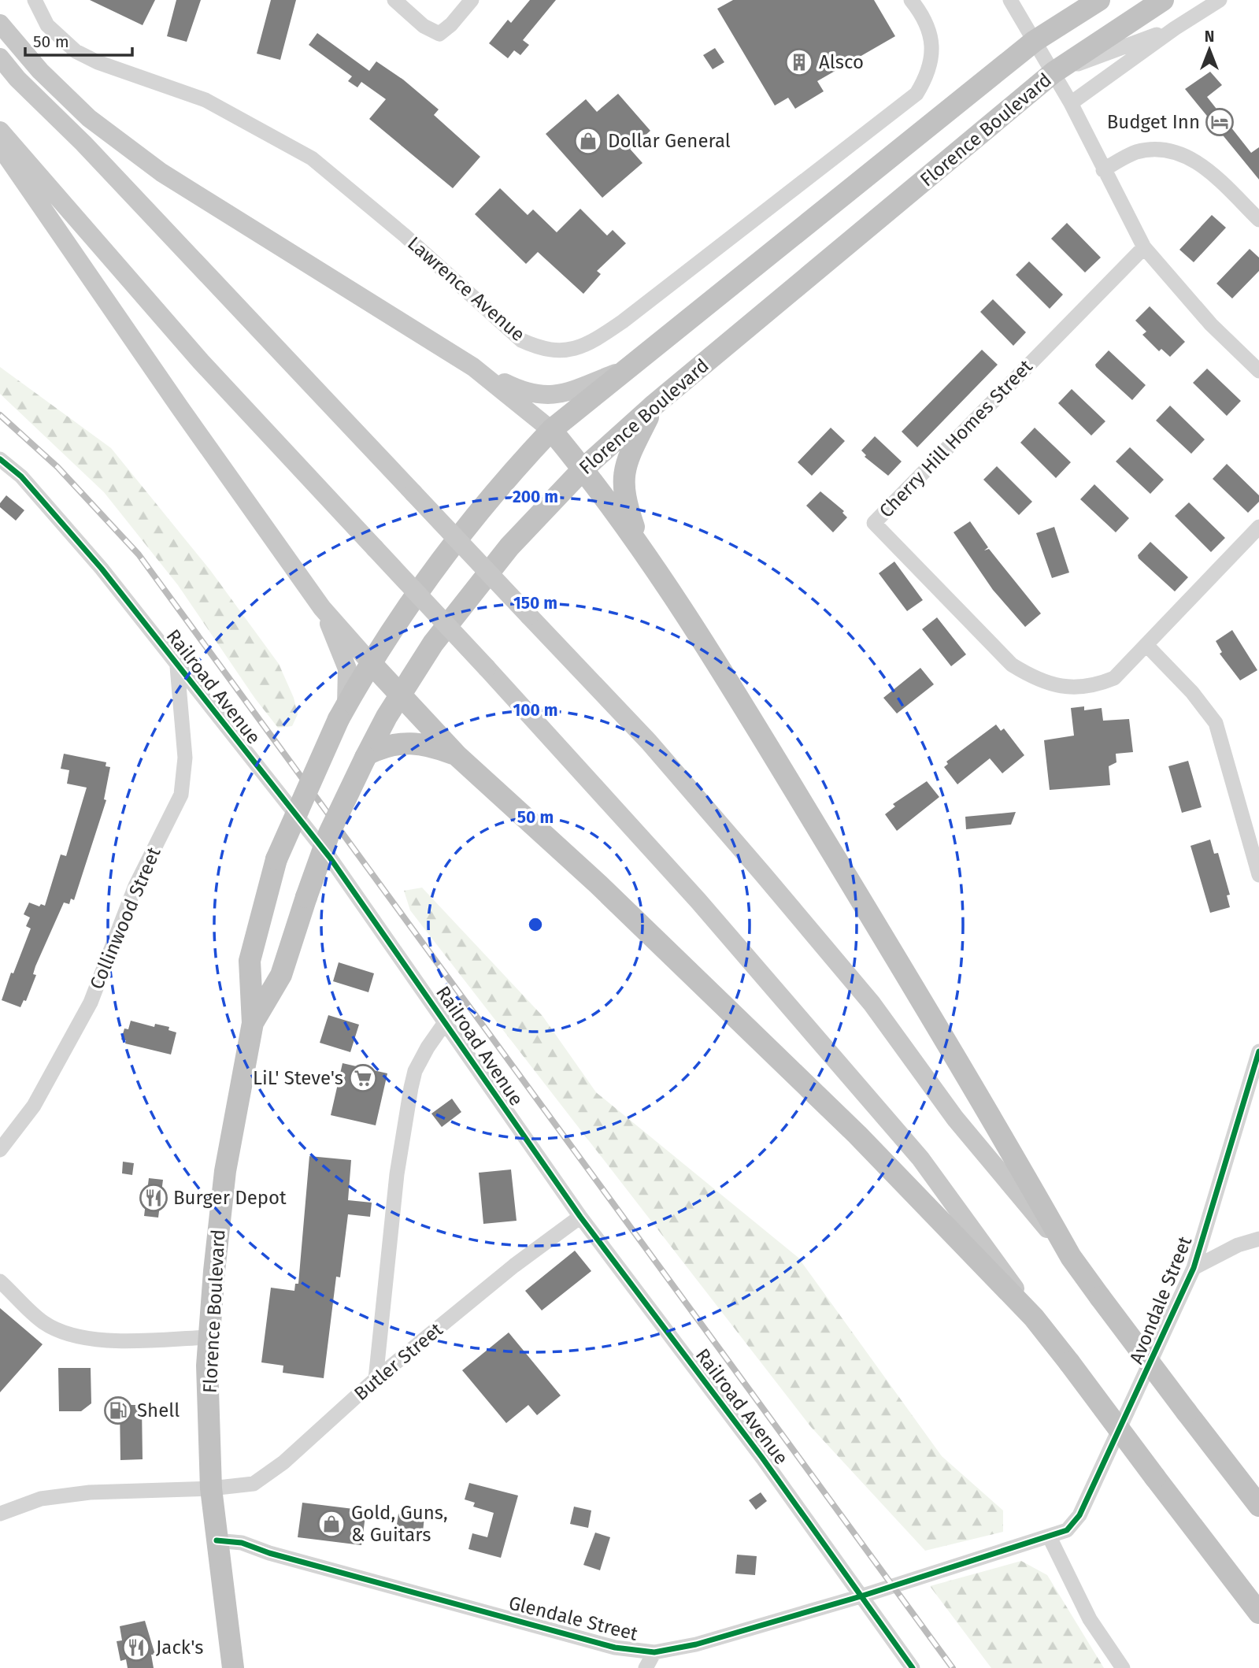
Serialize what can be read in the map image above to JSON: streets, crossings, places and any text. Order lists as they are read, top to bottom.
{
  "streets": {
    "highway": ["Florence Boulevard"],
    "street": [
      "Lawrence Avenue",
      "Cherry Hill Homes Street",
      "Railroad Avenue",
      "Collinwood Street",
      "Avondale Street",
      "Butler Street",
      "Glendale Street"
    ]
  },
  "crossings": [
    ["Florence Boulevard", "Butler Street"],
    ["Florence Boulevard", "Glendale Street"],
    ["Railroad Avenue", "Collinwood Street"],
    ["Railroad Avenue", "Butler Street"],
    ["Railroad Avenue", "Glendale Street"],
    ["Avondale Street", "Glendale Street"]
  ],
  "places": {
    "building": ["Alsco"],
    "hotel": ["Budget Inn"],
    "shop": ["Dollar General", "Gold, Guns, & Guitars"],
    "supermarket": ["LiL' Steve's"],
    "restaurant": ["Burger Depot", "Jack's"],
    "fuel station": ["Shell"]
  },
  "scale_bar": "50 m",
  "north": "top",
  "rings": [
    "200 m",
    "150 m",
    "100 m",
    "50 m"
  ]
}
